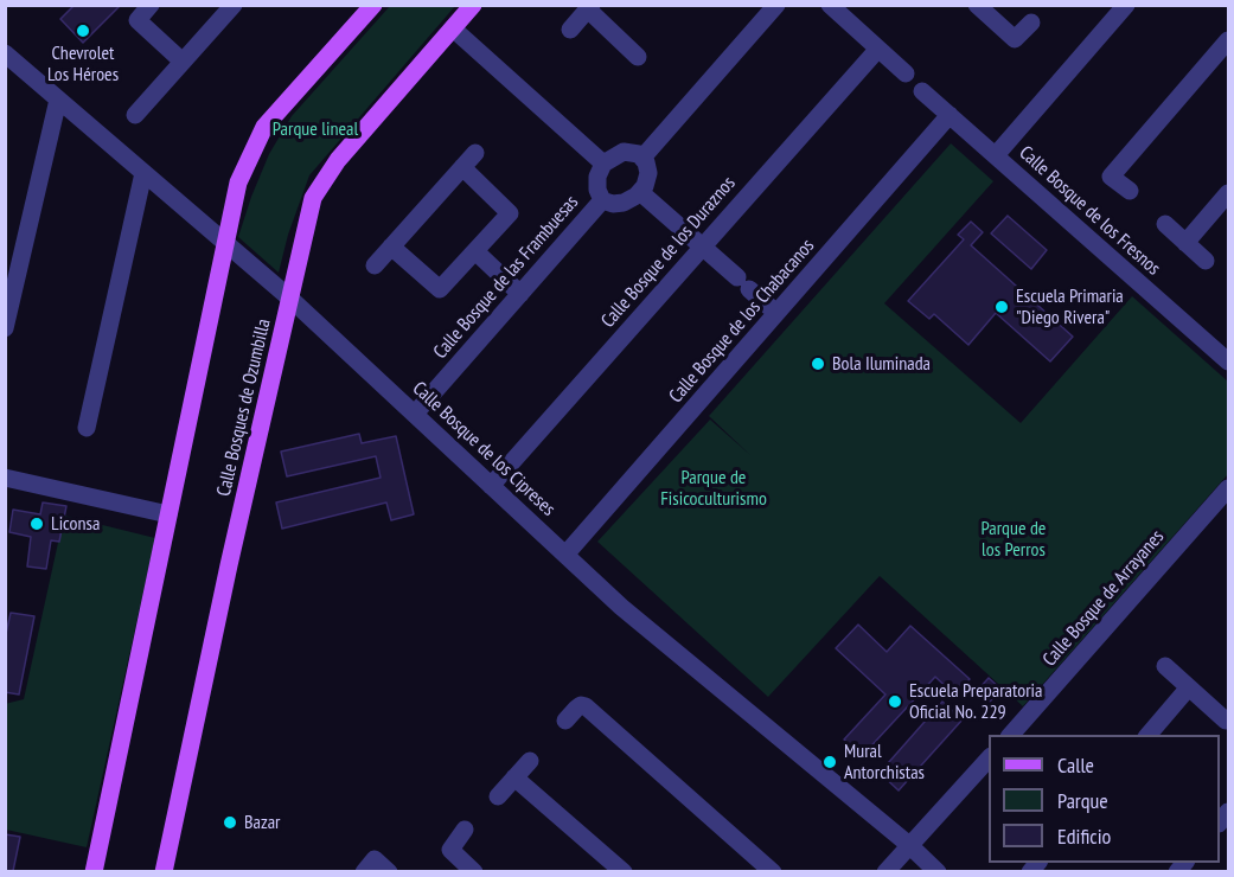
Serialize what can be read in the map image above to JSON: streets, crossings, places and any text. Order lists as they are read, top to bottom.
{
  "streets": {
    "main road": ["Calle Bosques de Ozumbilla"],
    "street": [
      "Calle Bosque de los Fresnos",
      "Calle Bosque de los Duraznos",
      "Calle Bosque de las Frambuesas",
      "Calle Bosque de los Chabacanos",
      "Calle Bosque de los Cipreses",
      "Calle Bosque de Arrayanes"
    ]
  },
  "crossings": [
    ["Calle Bosque de los Fresnos", "Calle Bosque de los Chabacanos"],
    ["Calle Bosque de los Duraznos", "Calle Bosque de los Cipreses"],
    ["Calle Bosque de las Frambuesas", "Calle Bosque de los Cipreses"],
    ["Calle Bosque de los Chabacanos", "Calle Bosque de los Cipreses"],
    ["Calle Bosques de Ozumbilla", "Calle Bosque de los Cipreses"]
  ],
  "parks": ["Parque lineal", "Parque de Fisicoculturismo", "Parque de los Perros"],
  "places": [
    "Chevrolet Los Héroes",
    "Escuela Primaria \"Diego Rivera\"",
    "Bola Iluminada",
    "Liconsa",
    "Escuela Preparatoria Oficial No. 229",
    "Mural Antorchistas",
    "Bazar"
  ],
  "legend": ["Calle", "Parque", "Edificio"]
}
